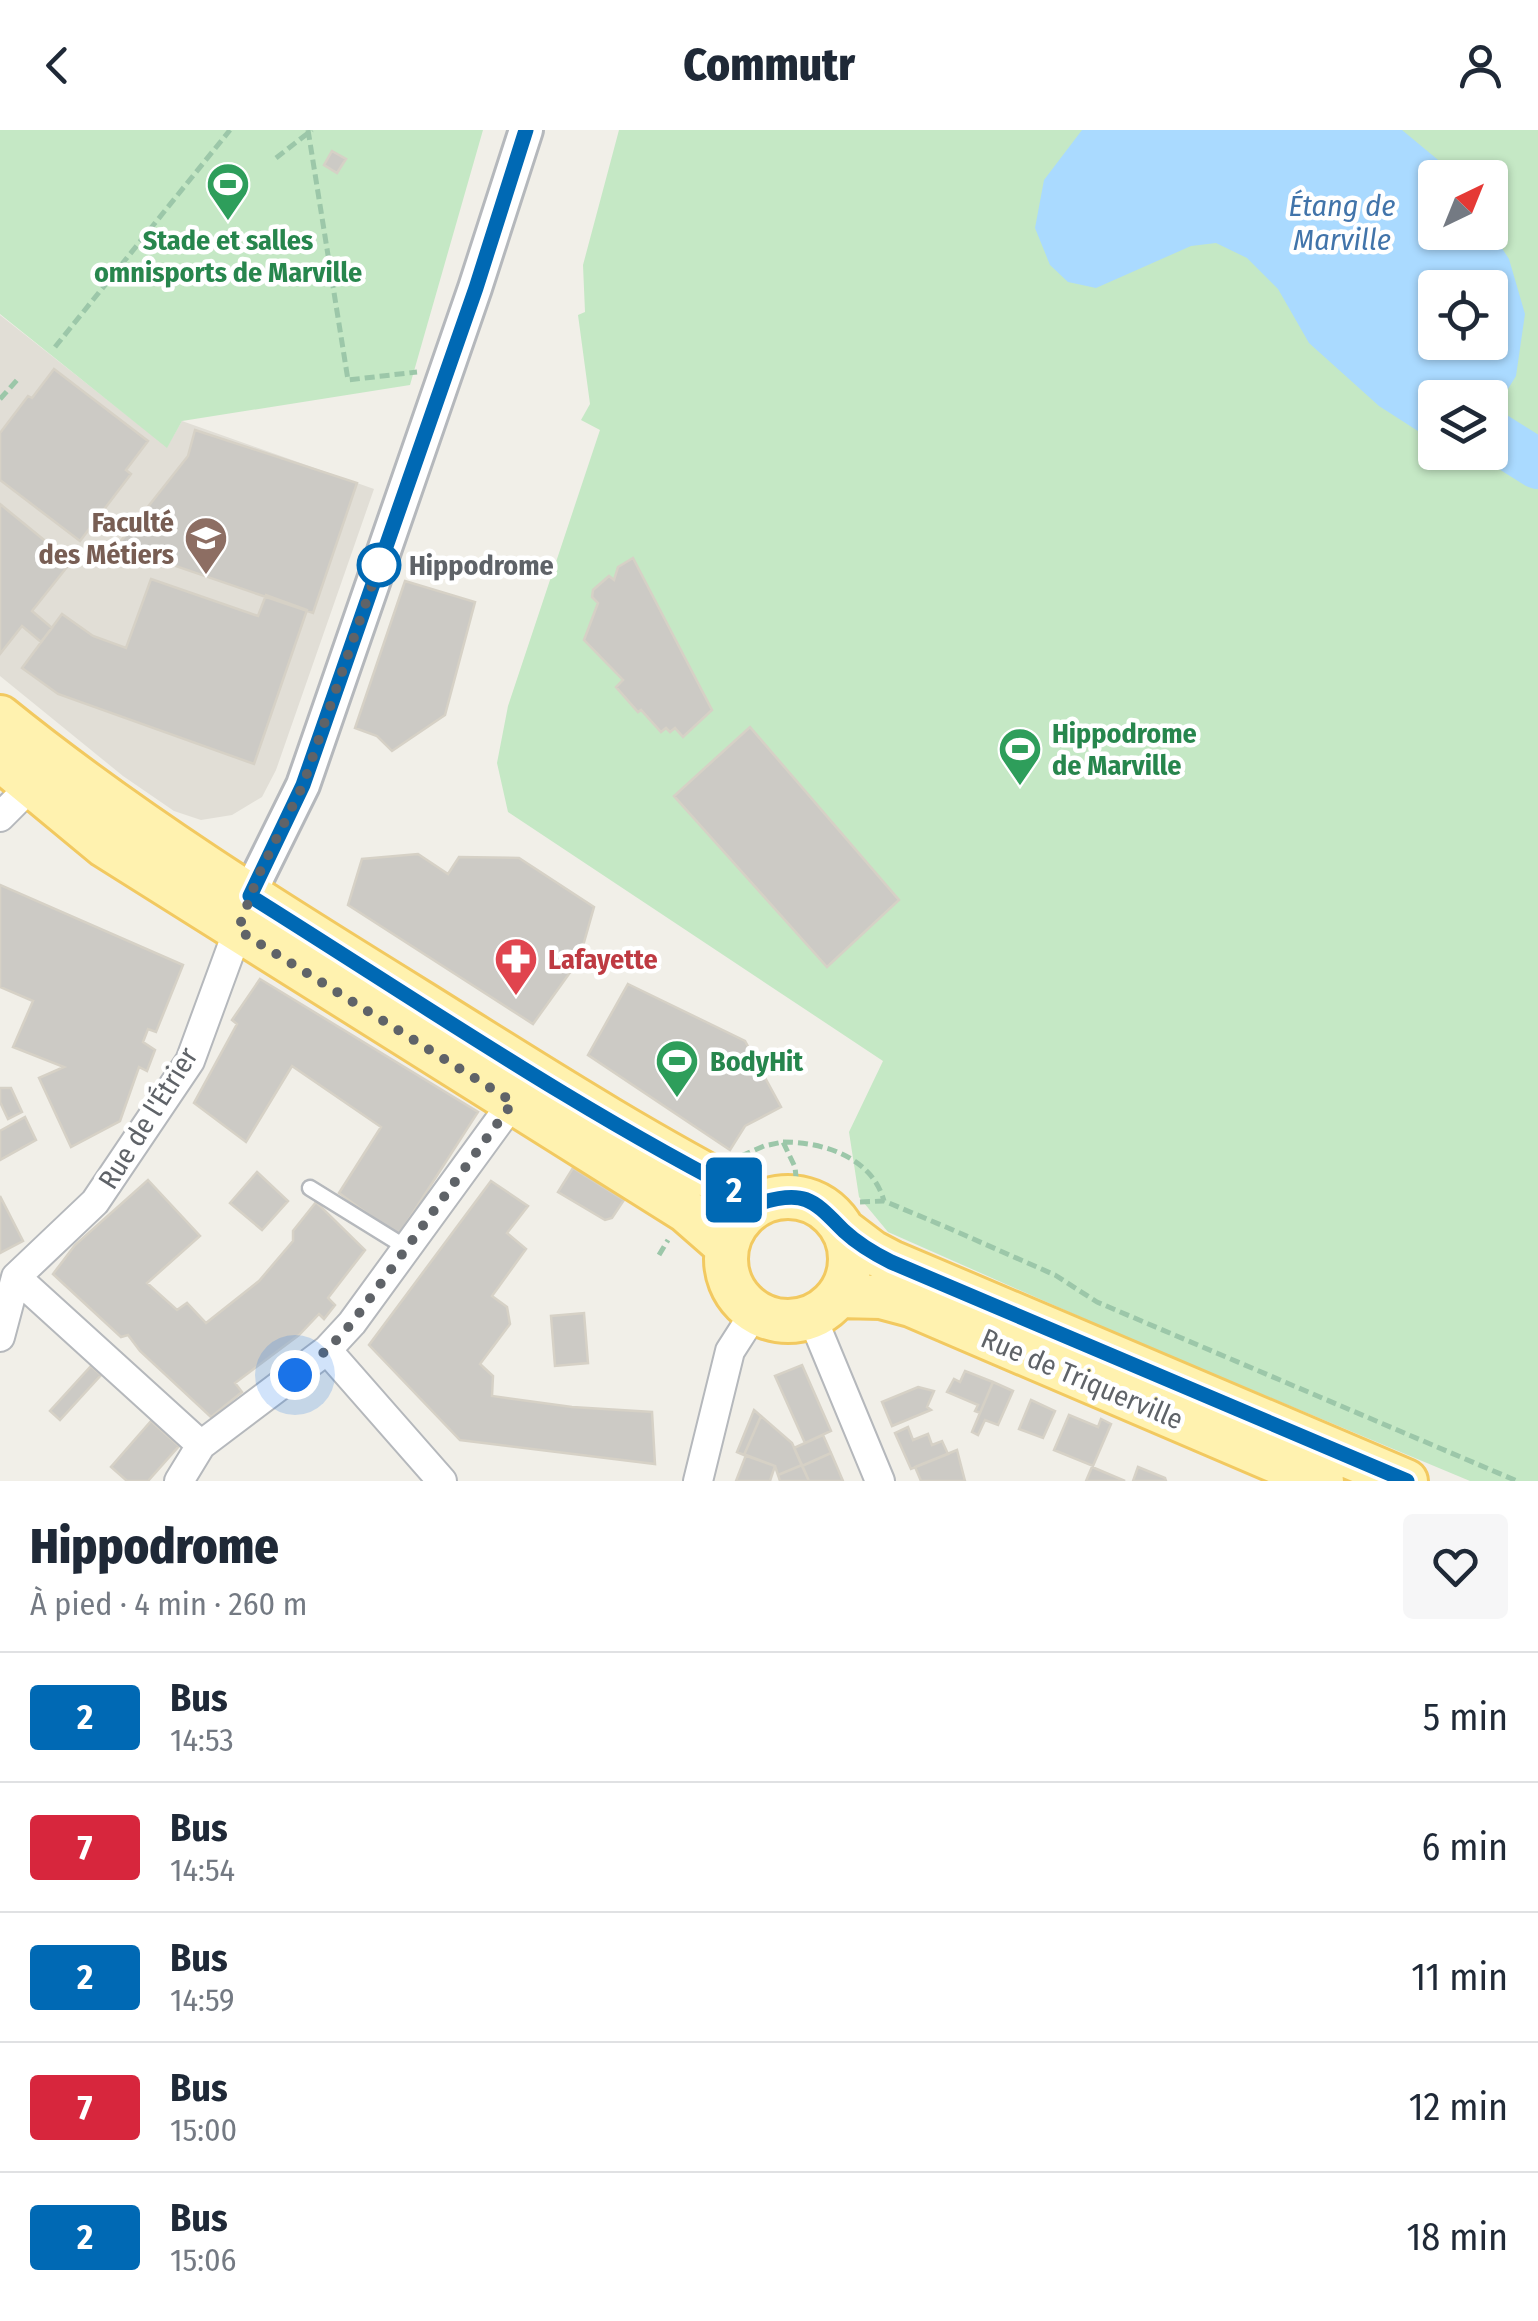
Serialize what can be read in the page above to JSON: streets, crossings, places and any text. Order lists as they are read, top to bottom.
{
  "streets": {
    "main road": ["Rue de Triquerville"],
    "street": ["Rue de l'Étrier"]
  },
  "water": ["Étang de Marville"],
  "places": {
    "sports": ["Stade et salles omnisports de Marville", "Hippodrome de Marville", "BodyHit"],
    "other": ["Hippodrome"],
    "school or university": ["Faculté des Métiers"],
    "pharmacy": ["Lafayette"]
  },
  "lines": ["bus line 2"],
  "north": "top right",
  "page": {
    "header": "Commutr",
    "on_map": "2",
    "heading": ["Hippodrome", "À pied · 4 min · 260 m"],
    "list": [
      {
        "mark": "2",
        "name": "Bus",
        "note": "14:53",
        "value": "5 min"
      },
      {
        "mark": "7",
        "name": "Bus",
        "note": "14:54",
        "value": "6 min"
      },
      {
        "mark": "2",
        "name": "Bus",
        "note": "14:59",
        "value": "11 min"
      },
      {
        "mark": "7",
        "name": "Bus",
        "note": "15:00",
        "value": "12 min"
      },
      {
        "mark": "2",
        "name": "Bus",
        "note": "15:06",
        "value": "18 min"
      }
    ]
  }
}
